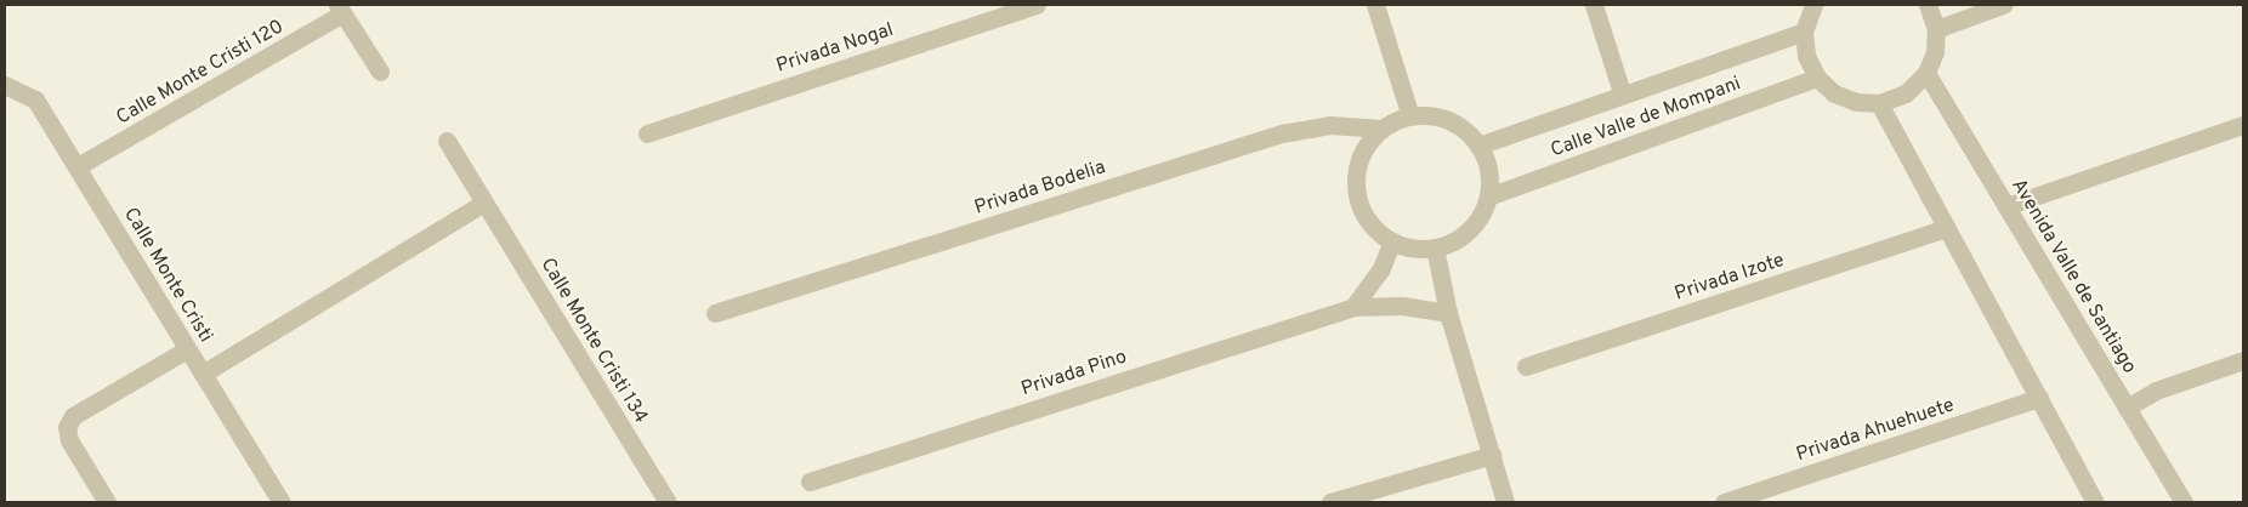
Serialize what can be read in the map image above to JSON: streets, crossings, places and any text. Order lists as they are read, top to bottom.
{
  "streets": {
    "street": [
      "Privada Nogal",
      "Calle Monte Cristi 120",
      "Calle Valle de Mompani",
      "Privada Bodelia",
      "Calle Monte Cristi",
      "Avenida Valle de Santiago",
      "Privada Izote",
      "Calle Monte Cristi 134",
      "Privada Pino",
      "Privada Ahuehuete"
    ]
  },
  "crossings": [
    ["Calle Monte Cristi 120", "Calle Monte Cristi"],
    ["Calle Valle de Mompani", "Privada Bodelia"]
  ]
}
